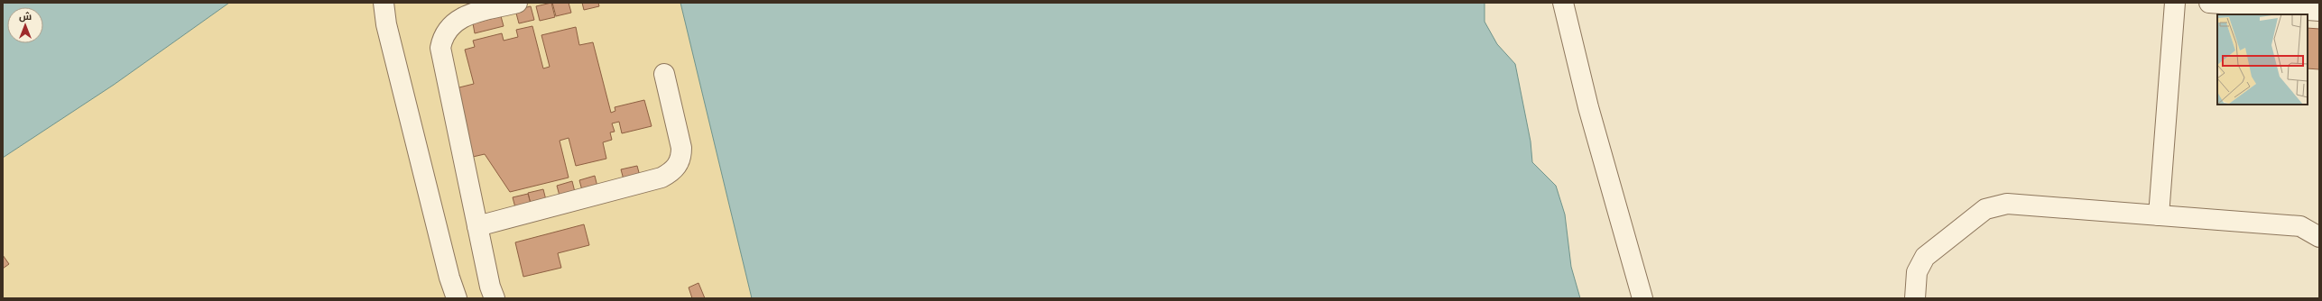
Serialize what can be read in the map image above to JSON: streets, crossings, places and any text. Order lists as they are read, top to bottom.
{
  "north": "top"
}
